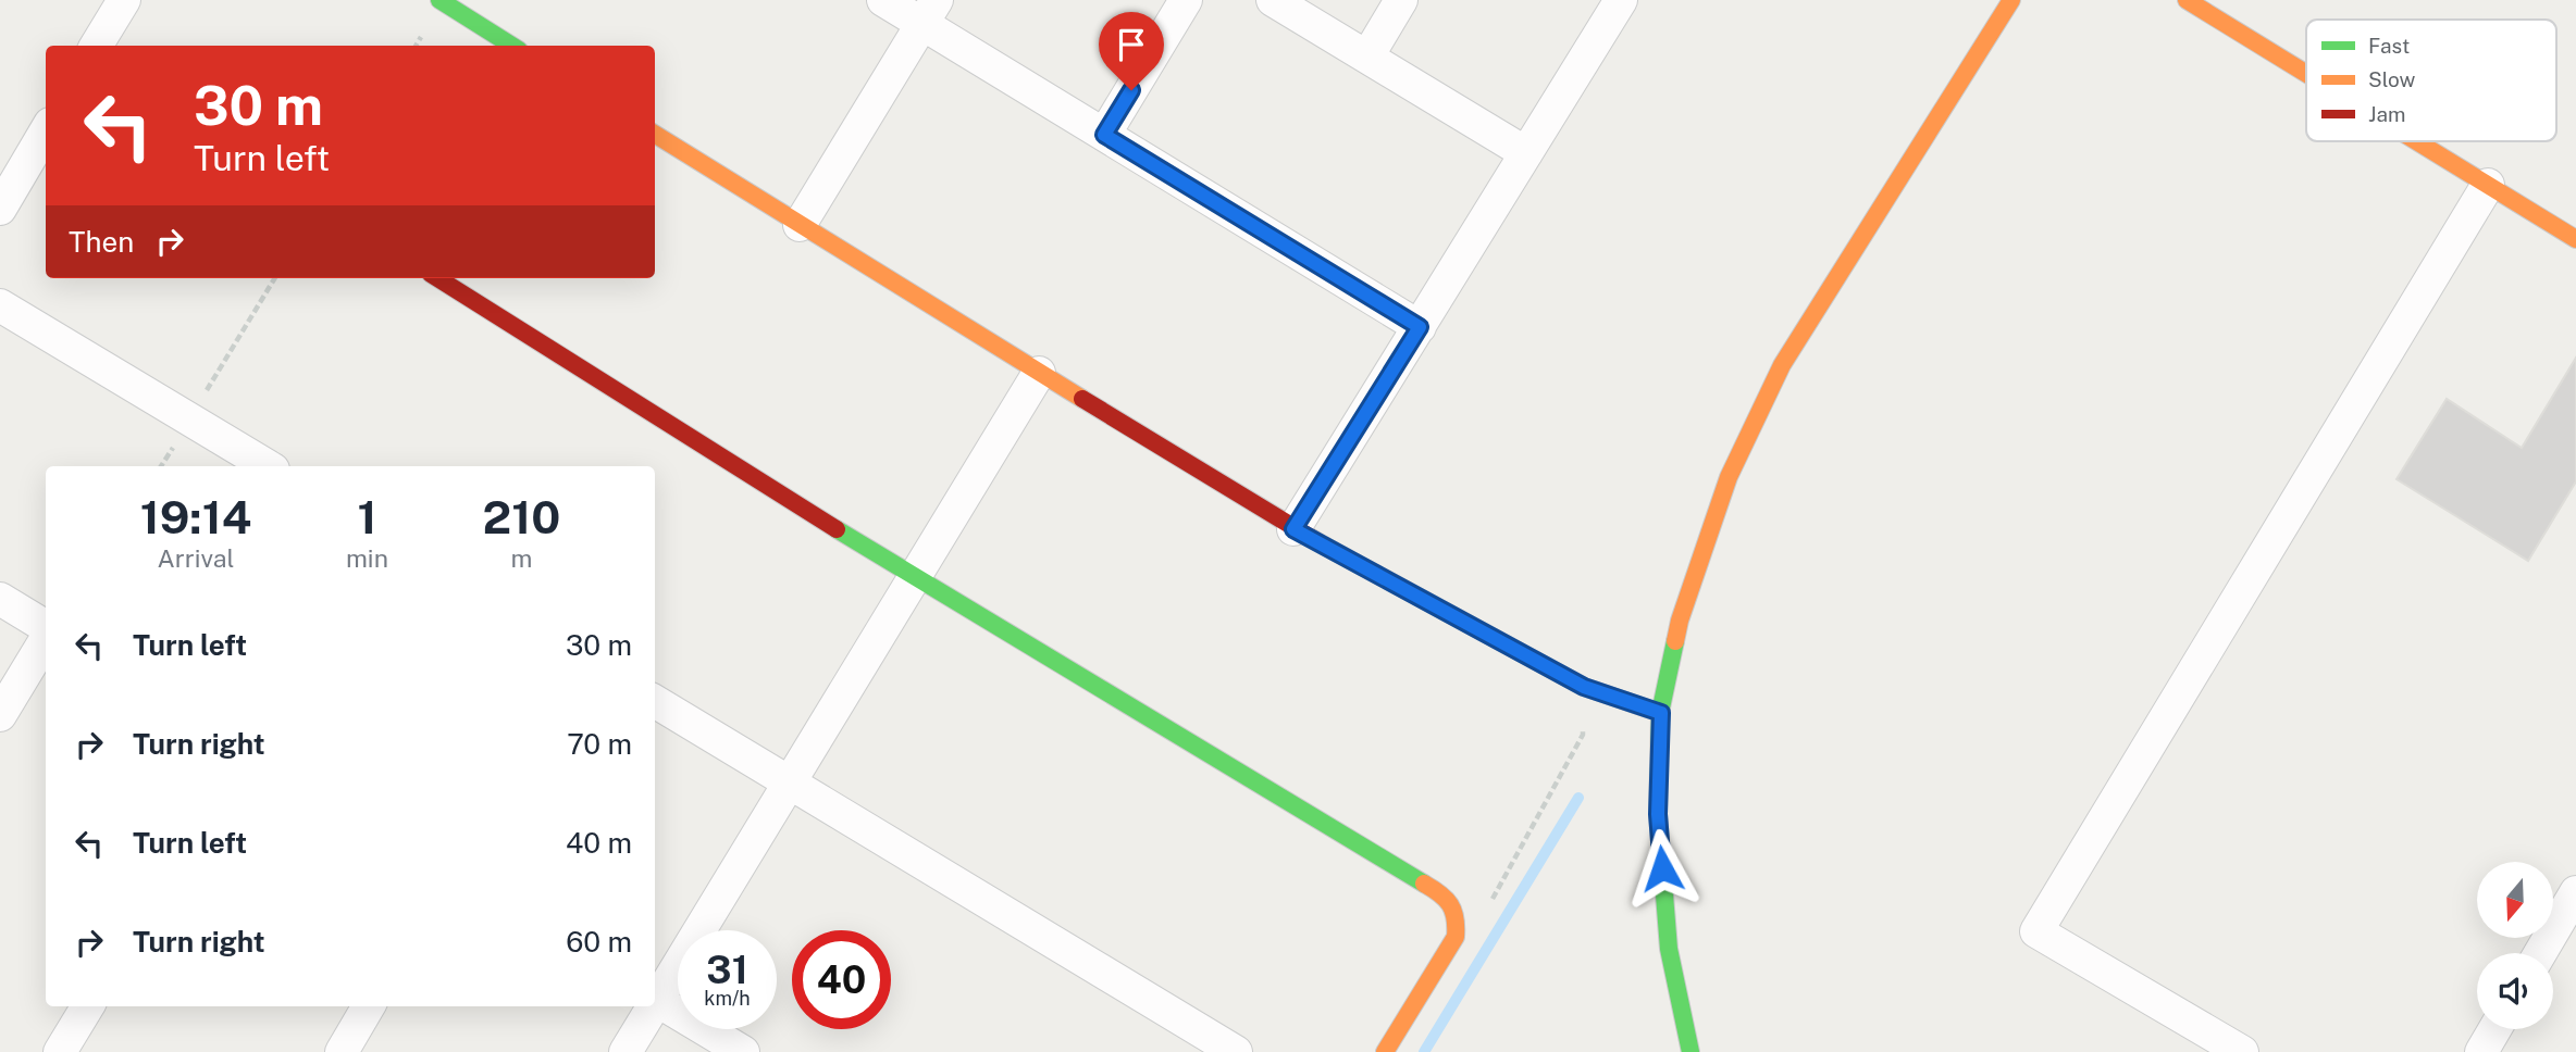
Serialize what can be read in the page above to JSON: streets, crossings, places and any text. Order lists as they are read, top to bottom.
{
  "legend": ["Fast", "Slow", "Jam"],
  "north": "bottom",
  "page": {
    "turn": ["30 m", "Turn left"],
    "then": "Then",
    "eta": [
      "19:14",
      "Arrival",
      "1",
      "min",
      "210",
      "m"
    ],
    "list": [
      {
        "name": "Turn left",
        "value": "30 m"
      },
      {
        "name": "Turn right",
        "value": "70 m"
      },
      {
        "name": "Turn left",
        "value": "40 m"
      },
      {
        "name": "Turn right",
        "value": "60 m"
      }
    ],
    "speed": "31 km/h",
    "limit": "40"
  }
}
